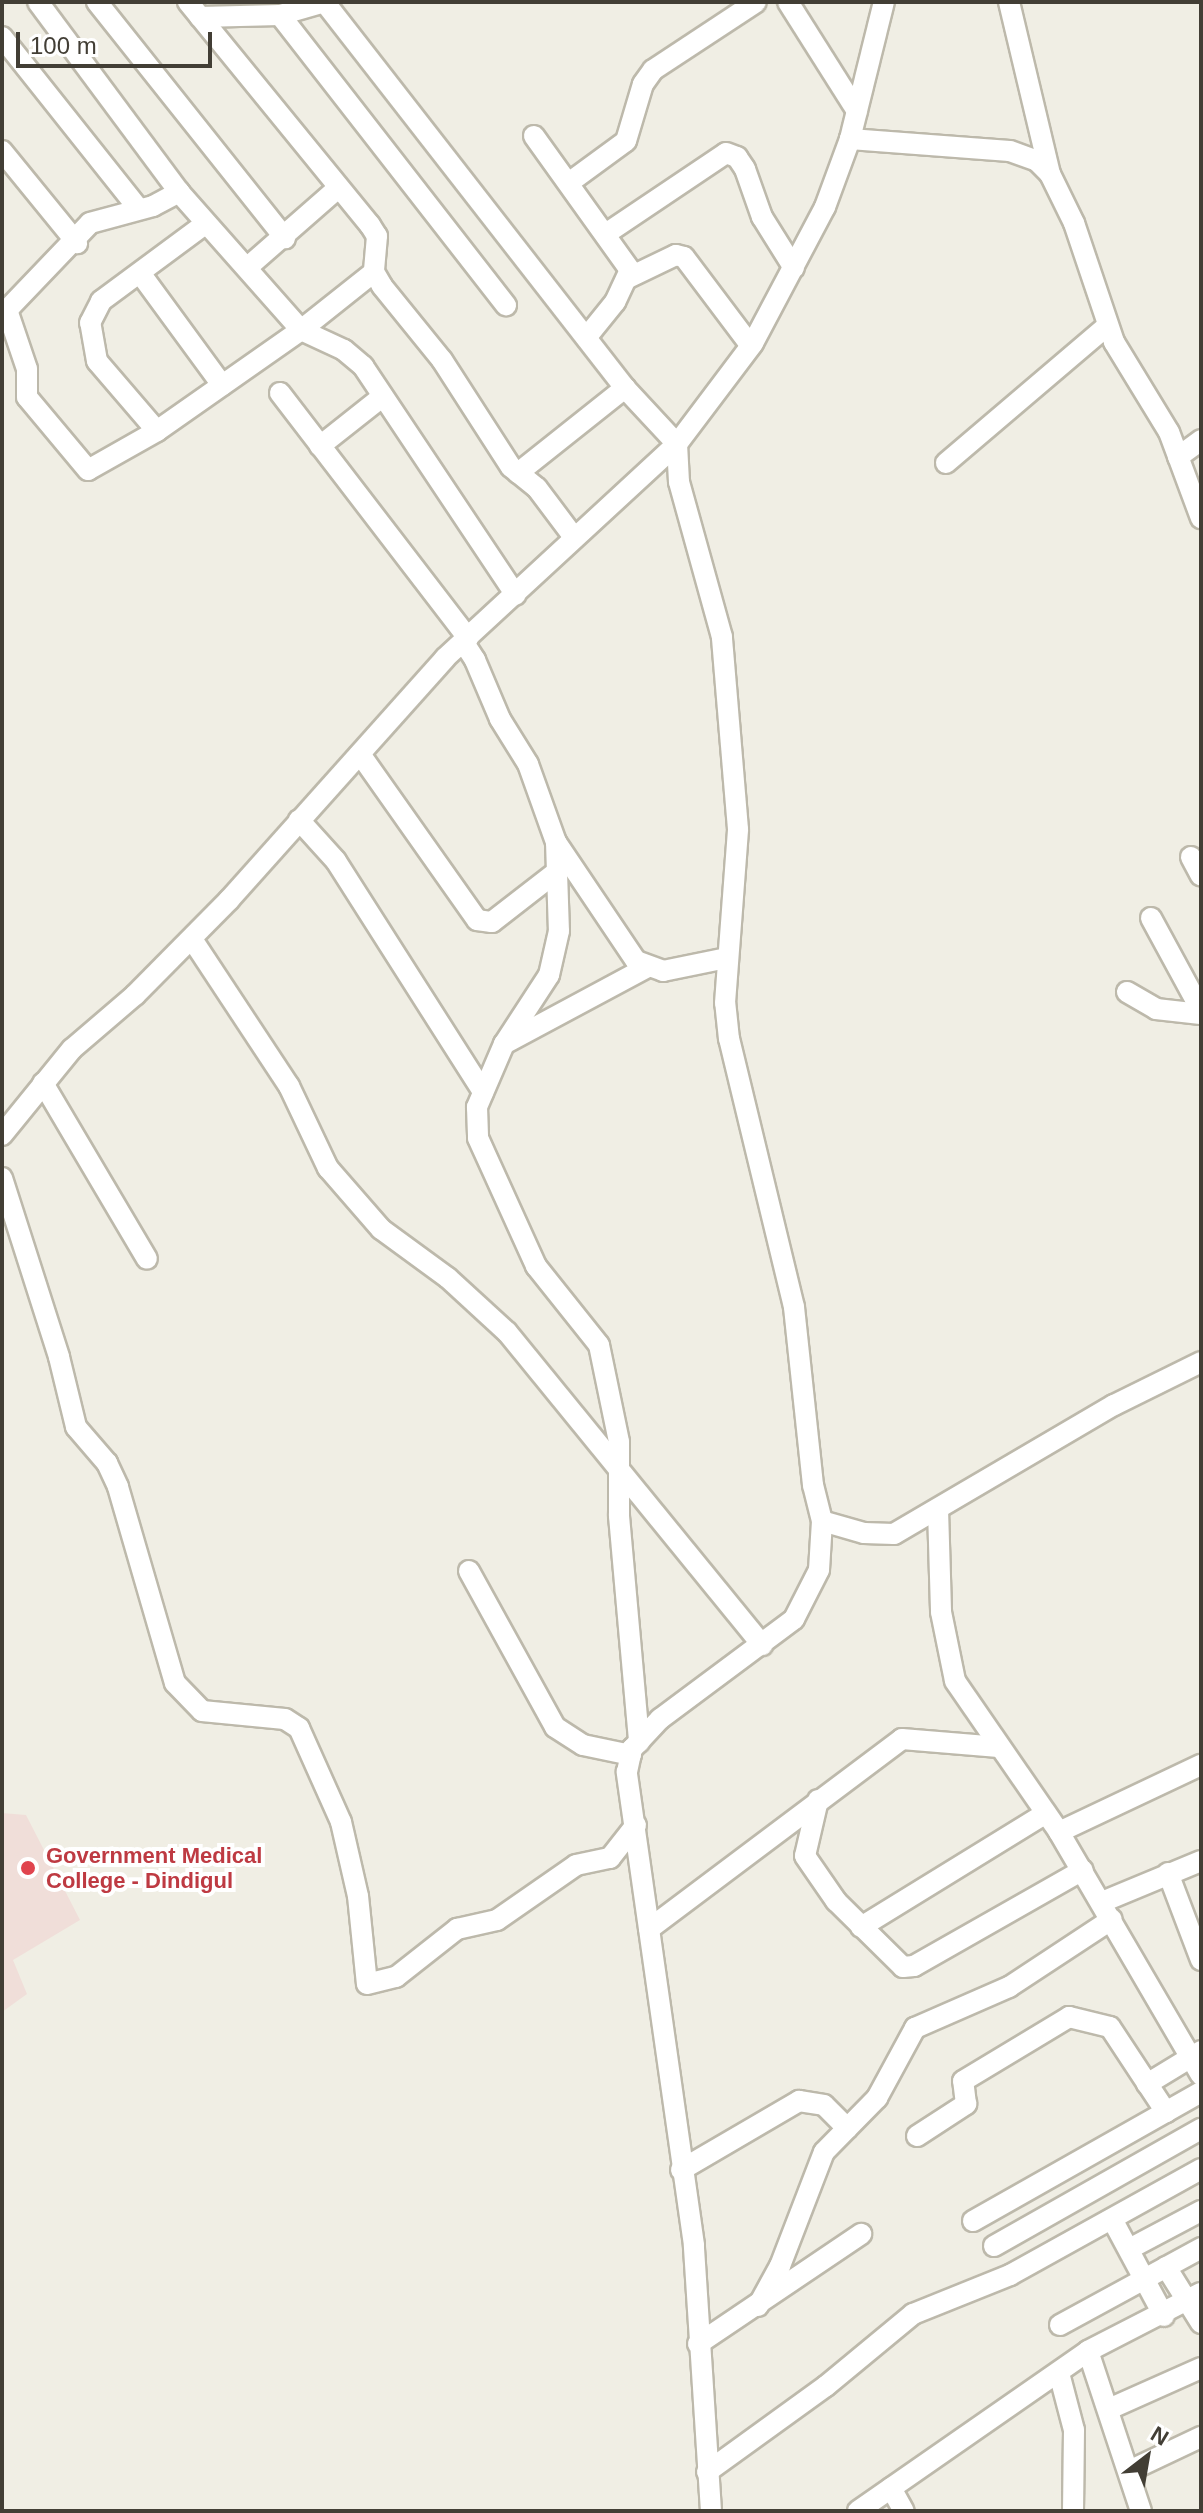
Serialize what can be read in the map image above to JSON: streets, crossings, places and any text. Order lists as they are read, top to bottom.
{
  "places": ["Government Medical College - Dindigul"],
  "scale_bar": "100 m",
  "north": "top right"
}
